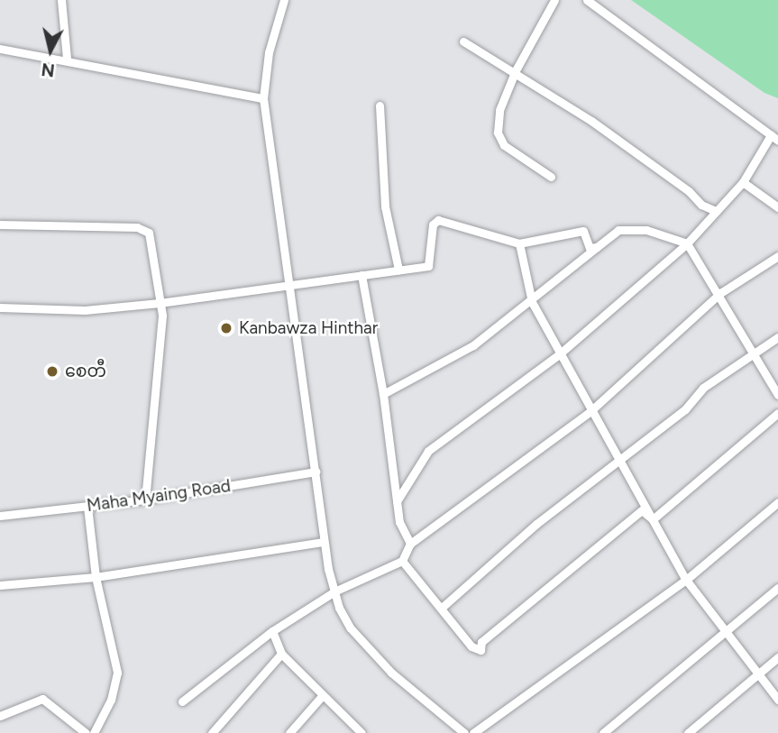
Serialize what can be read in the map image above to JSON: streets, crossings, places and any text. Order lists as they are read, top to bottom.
{
  "streets": {
    "street": ["Maha Myaing Road"]
  },
  "places": ["Kanbawza Hinthar", "စေတီ"],
  "north": "bottom"
}
